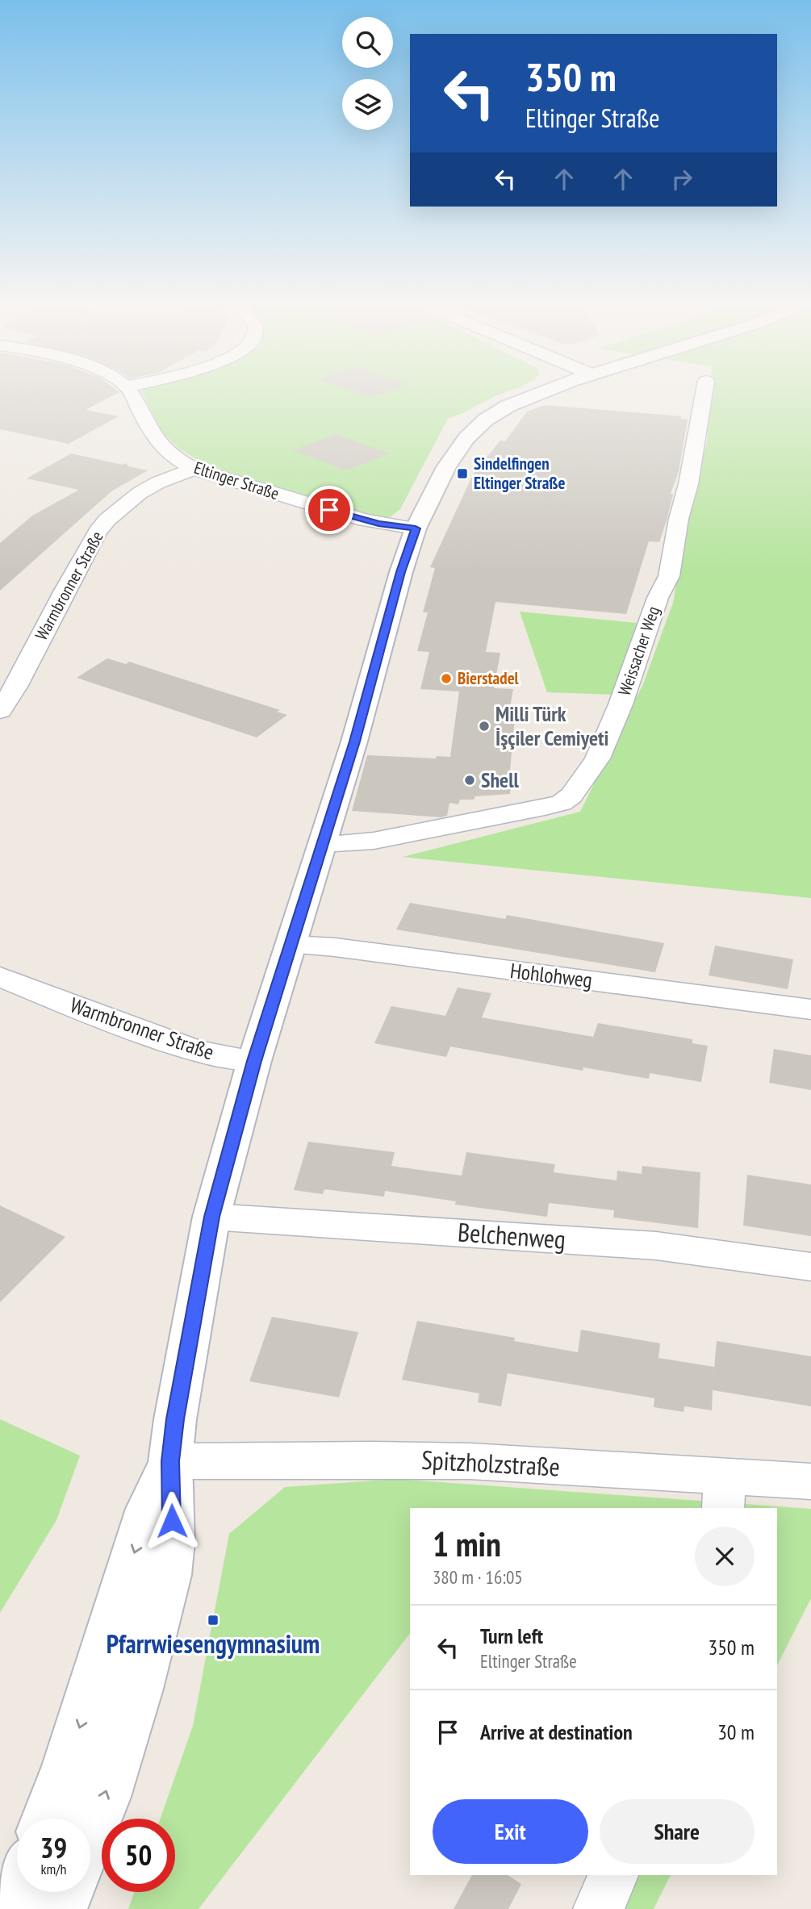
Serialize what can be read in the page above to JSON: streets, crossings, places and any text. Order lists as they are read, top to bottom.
{
  "streets": {
    "street": [
      "Eltinger Straße",
      "Warmbronner Straße",
      "Weissacher Weg",
      "Hohlohweg",
      "Belchenweg",
      "Spitzholzstraße"
    ]
  },
  "crossings": [
    ["Eltinger Straße", "Warmbronner Straße"]
  ],
  "places": {
    "transit": ["Sindelfingen Eltinger Straße", "Pfarrwiesengymnasium"],
    "other": ["Bierstadel", "Milli Türk İşçiler Cemiyeti", "Shell"]
  },
  "page": {
    "turn": ["350 m", "Eltinger Straße"],
    "heading": ["1 min", "380 m · 16:05"],
    "list": [
      {
        "name": "Turn left",
        "note": "Eltinger Straße",
        "value": "350 m"
      },
      {
        "name": "Arrive at destination",
        "value": "30 m"
      }
    ],
    "buttons": ["Exit", "Share"],
    "speed": "39 km/h",
    "limit": "50"
  }
}
